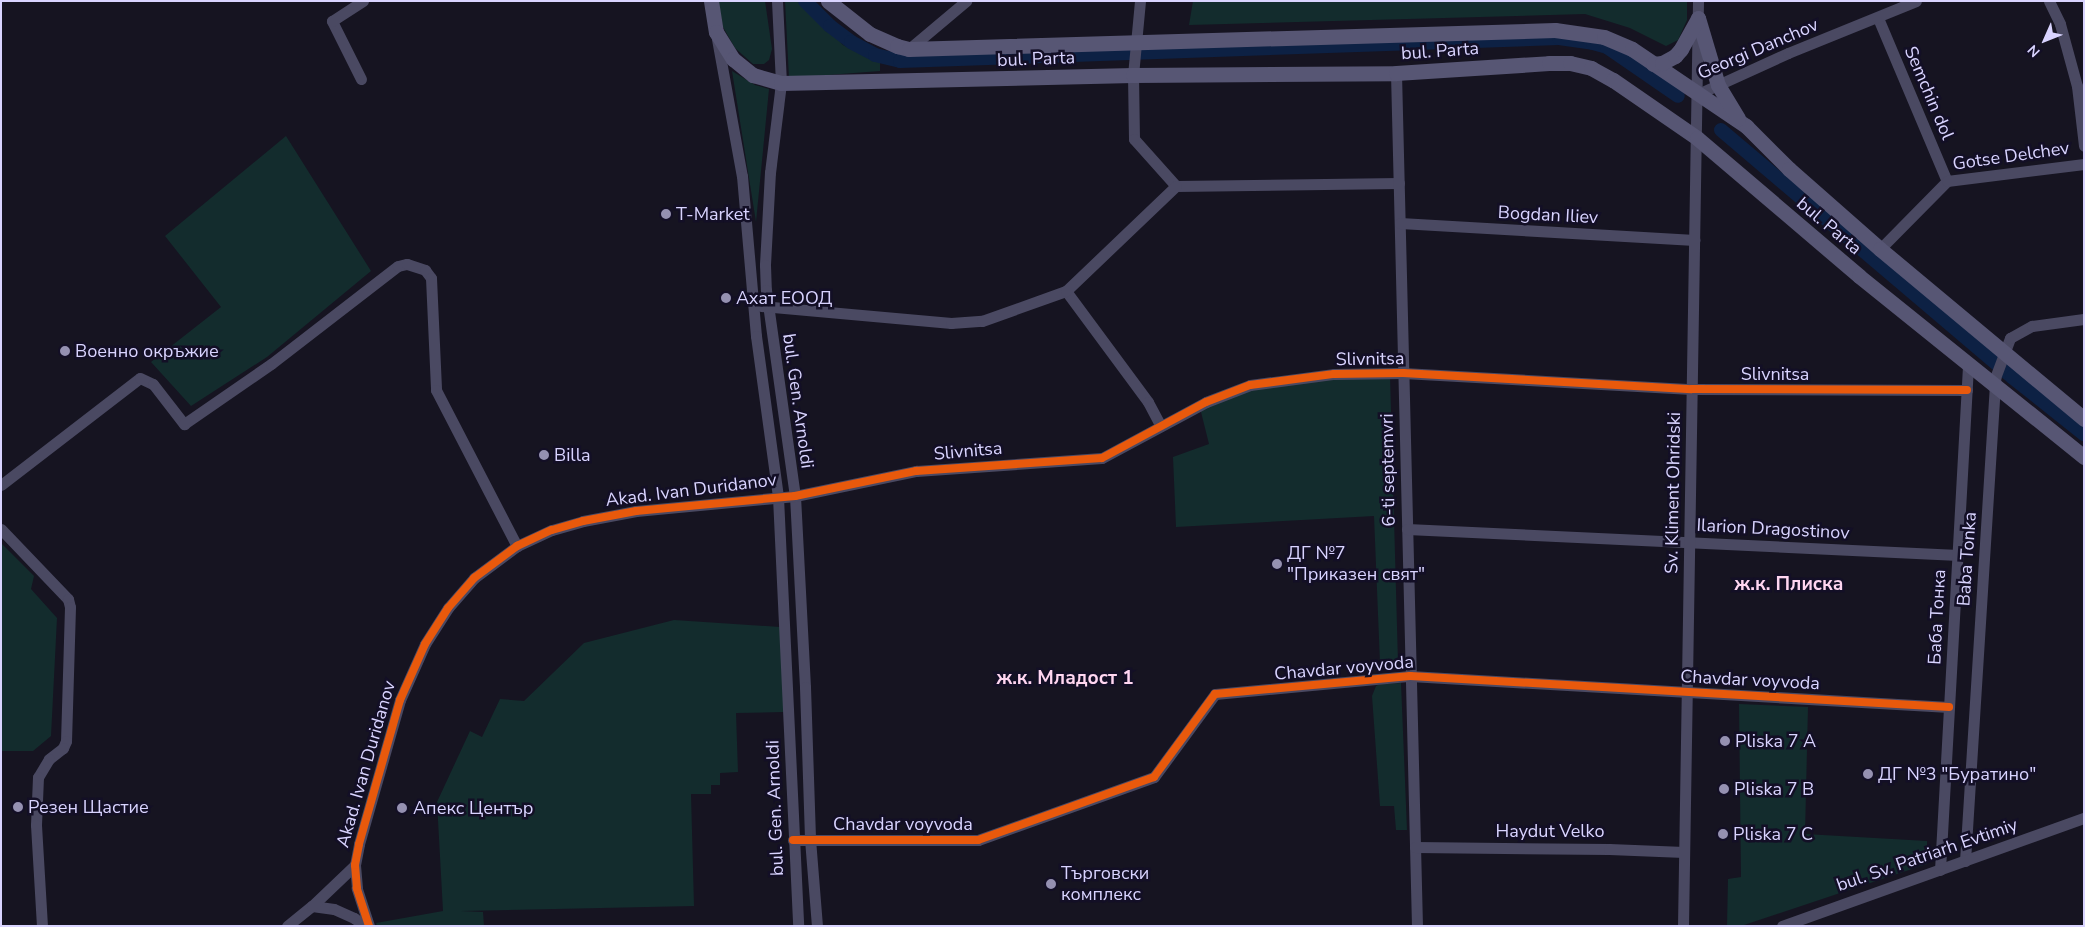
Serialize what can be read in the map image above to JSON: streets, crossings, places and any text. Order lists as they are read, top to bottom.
{
  "streets": {
    "main road": ["bul. Parta"],
    "street": [
      "Georgi Danchov",
      "Semchin dol",
      "Gotse Delchev",
      "Bogdan Iliev",
      "Slivnitsa",
      "bul. Gen. Arnoldi",
      "6-ti septemvri",
      "Akad. Ivan Duridanov",
      "Sv. Kliment Ohridski",
      "Ilarion Dragostinov",
      "Baba Tonka",
      "Баба Тонка",
      "Chavdar voyvoda",
      "Haydut Velko",
      "bul. Sv. Patriarh Evtimiy"
    ]
  },
  "crossings": [
    ["Georgi Danchov", "bul. Parta"],
    ["Georgi Danchov", "Semchin dol"],
    ["Georgi Danchov", "Sv. Kliment Ohridski"],
    ["bul. Parta", "Gotse Delchev"],
    ["bul. Parta", "bul. Gen. Arnoldi"],
    ["bul. Parta", "6-ti septemvri"],
    ["bul. Parta", "Sv. Kliment Ohridski"],
    ["bul. Parta", "Baba Tonka"],
    ["bul. Parta", "Баба Тонка"],
    ["Semchin dol", "Gotse Delchev"],
    ["Bogdan Iliev", "6-ti septemvri"],
    ["Bogdan Iliev", "Sv. Kliment Ohridski"],
    ["Slivnitsa", "bul. Gen. Arnoldi"],
    ["Slivnitsa", "6-ti septemvri"],
    ["Slivnitsa", "Akad. Ivan Duridanov"],
    ["Slivnitsa", "Sv. Kliment Ohridski"],
    ["Slivnitsa", "Баба Тонка"],
    ["bul. Gen. Arnoldi", "Akad. Ivan Duridanov"],
    ["bul. Gen. Arnoldi", "Chavdar voyvoda"],
    ["6-ti septemvri", "Ilarion Dragostinov"],
    ["6-ti septemvri", "Chavdar voyvoda"],
    ["6-ti septemvri", "Haydut Velko"],
    ["Sv. Kliment Ohridski", "Ilarion Dragostinov"],
    ["Sv. Kliment Ohridski", "Chavdar voyvoda"],
    ["Sv. Kliment Ohridski", "Haydut Velko"],
    ["Ilarion Dragostinov", "Баба Тонка"],
    ["Baba Tonka", "bul. Sv. Patriarh Evtimiy"],
    ["Баба Тонка", "Chavdar voyvoda"],
    ["Баба Тонка", "bul. Sv. Patriarh Evtimiy"]
  ],
  "districts": ["ж.к. Плиска", "ж.к. Младост 1"],
  "places": [
    "T-Market",
    "Ахат ЕООД",
    "Военно окръжие",
    "Billa",
    "ДГ №7 \"Приказен свят\"",
    "Pliska 7 A",
    "ДГ №3 \"Буратино\"",
    "Pliska 7 B",
    "Резен Щастие",
    "Апекс Център",
    "Pliska 7 C",
    "Търговски комплекс"
  ],
  "north": "bottom left"
}
